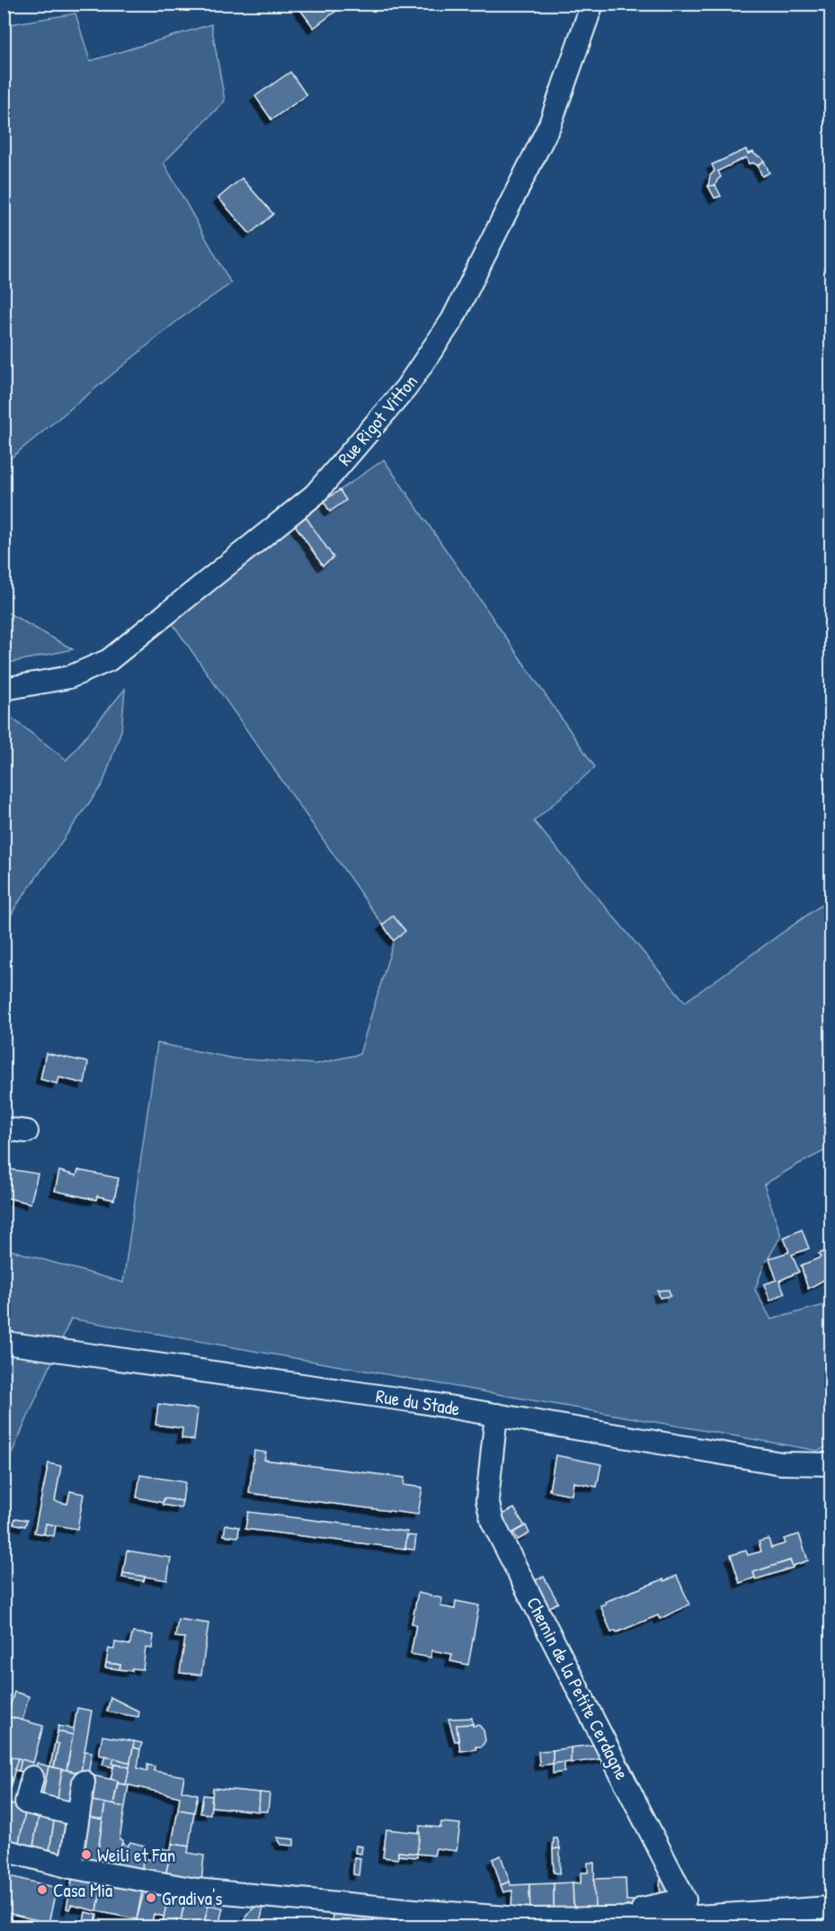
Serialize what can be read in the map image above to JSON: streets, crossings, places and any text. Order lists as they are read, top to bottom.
{
  "streets": {
    "street": ["Rue Rigot Vitton", "Rue du Stade", "Chemin de la Petite Cerdagne"]
  },
  "crossings": [
    ["Rue du Stade", "Chemin de la Petite Cerdagne"]
  ],
  "places": ["Weili et Fan", "Casa Mia", "Gradiva's"]
}
